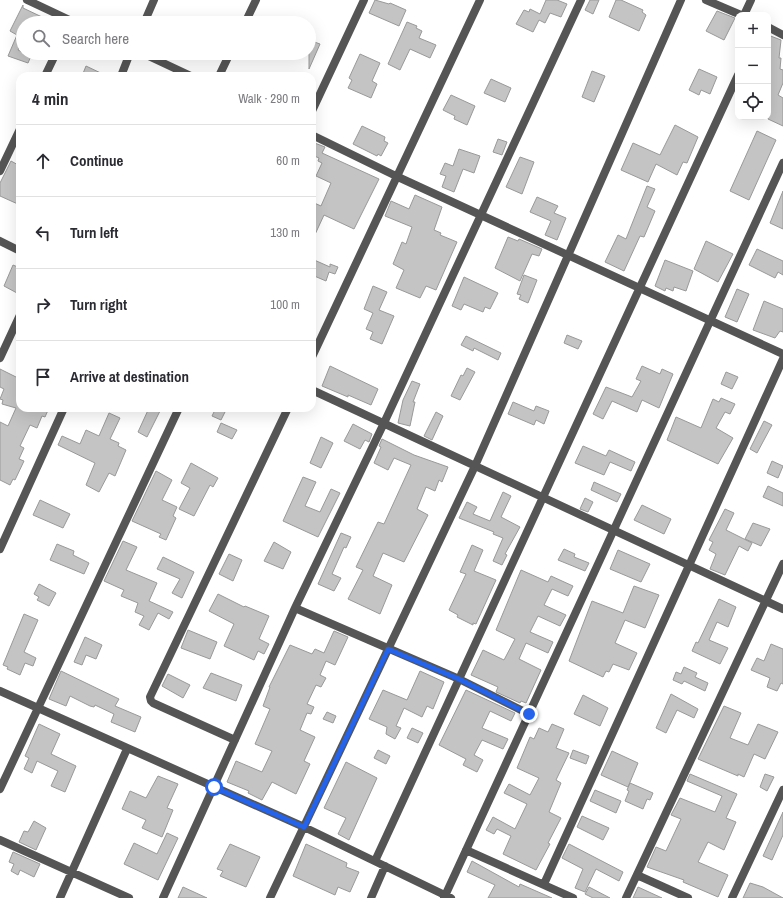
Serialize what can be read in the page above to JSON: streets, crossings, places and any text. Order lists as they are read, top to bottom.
{
  "page": {
    "map_buttons": ["+", "−"],
    "search": "Search here",
    "heading": ["4 min", "Walk · 290 m"],
    "list": [
      ["Continue", "60 m"],
      ["Turn left", "130 m"],
      ["Turn right", "100 m"],
      "Arrive at destination"
    ]
  }
}
